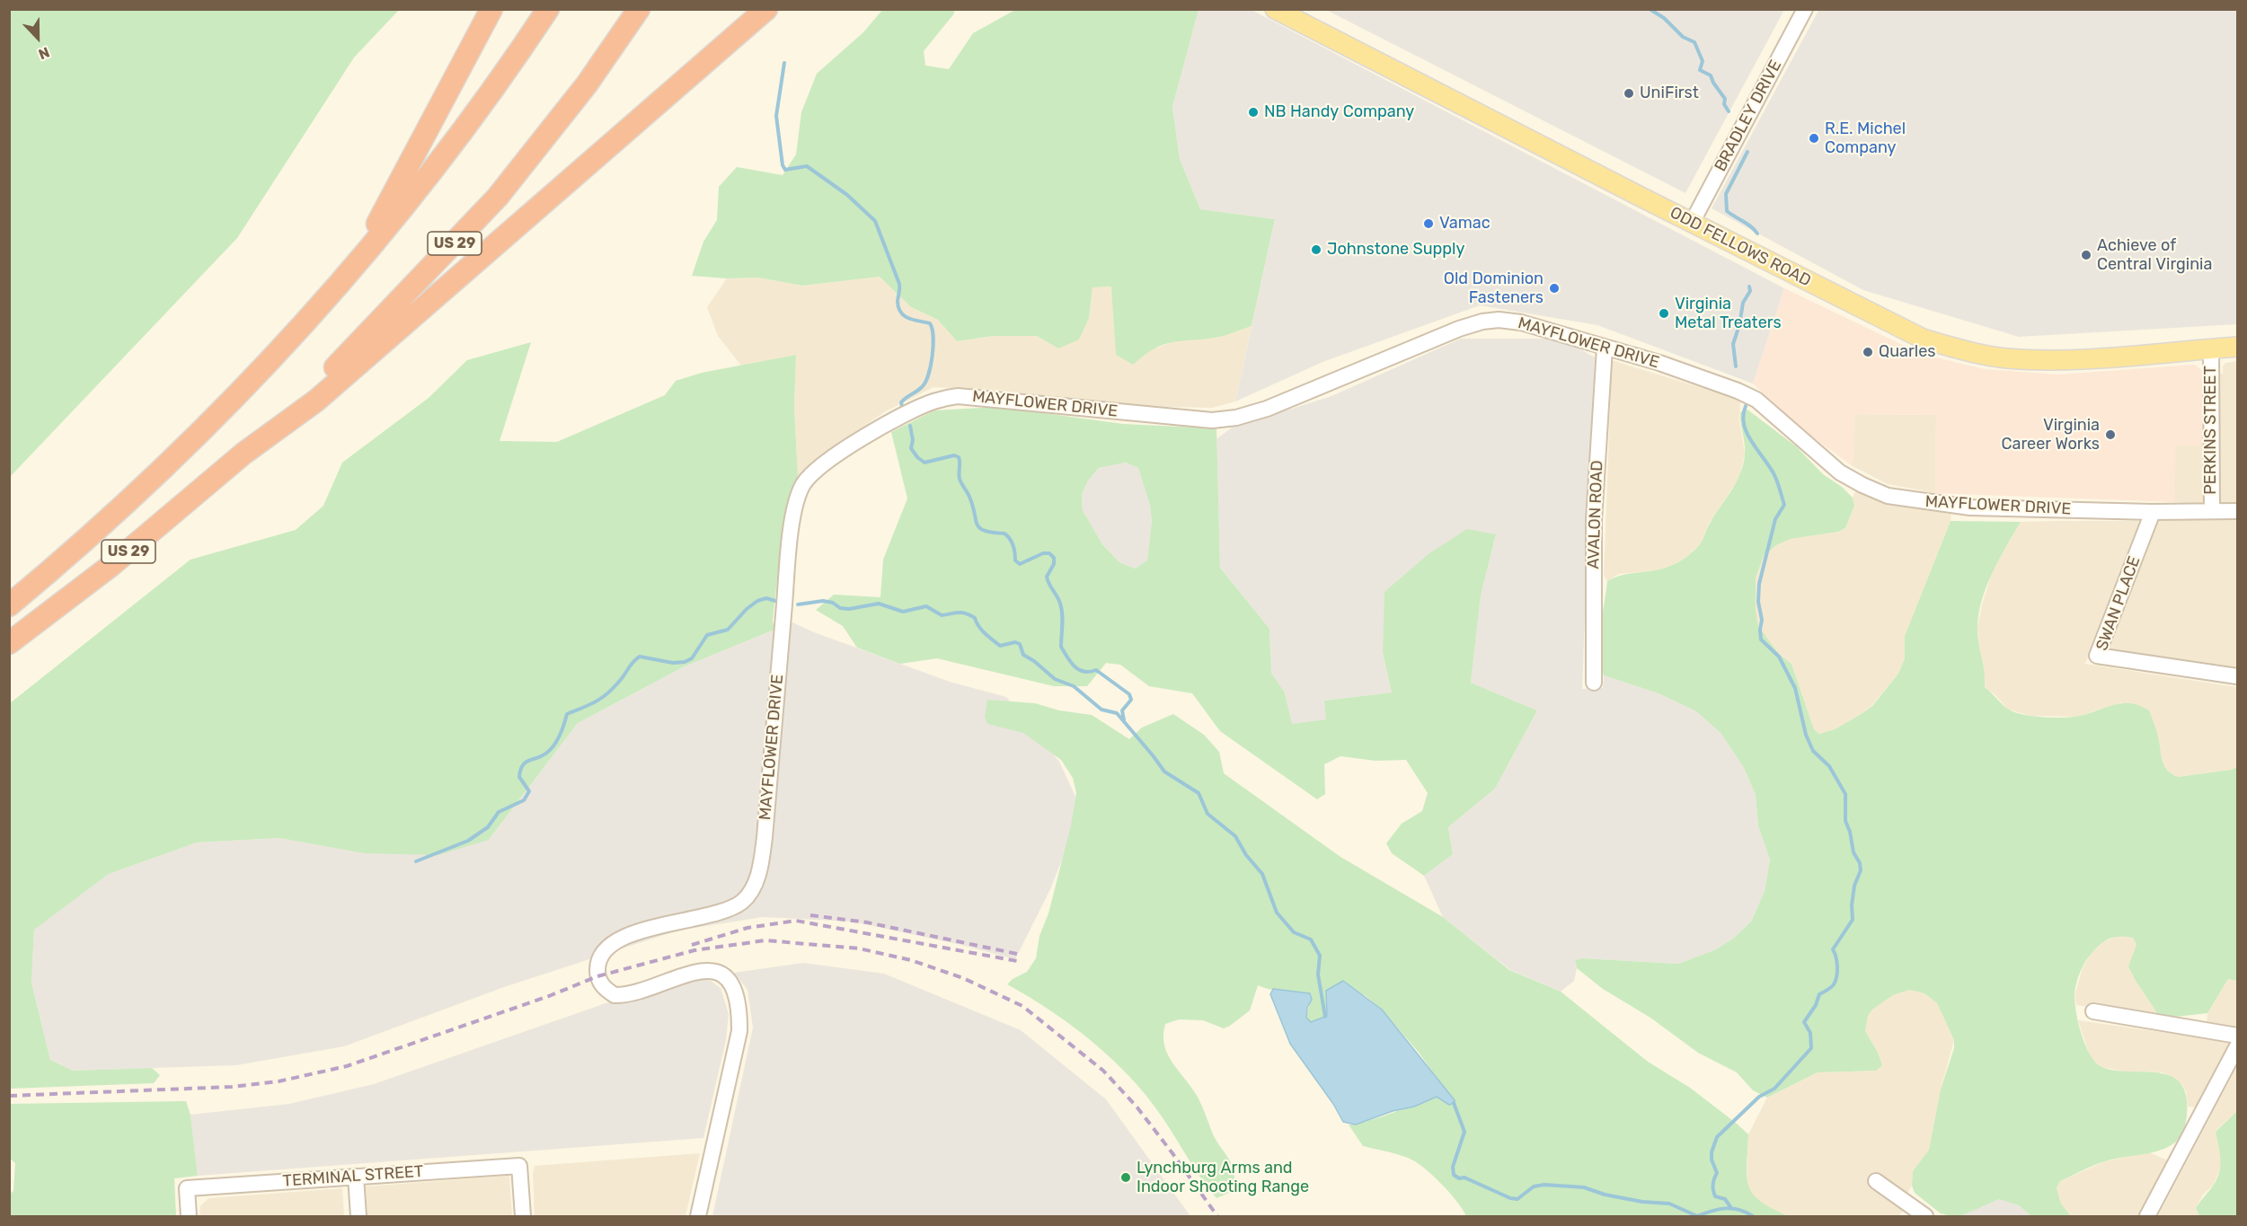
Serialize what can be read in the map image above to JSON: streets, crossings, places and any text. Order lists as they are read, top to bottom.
{
  "streets": {
    "highway": ["US 29"],
    "main road": ["ODD FELLOWS ROAD"],
    "street": [
      "BRADLEY DRIVE",
      "MAYFLOWER DRIVE",
      "PERKINS STREET",
      "AVALON ROAD",
      "SWAN PLACE",
      "TERMINAL STREET"
    ]
  },
  "crossings": [
    ["BRADLEY DRIVE", "ODD FELLOWS ROAD"],
    ["ODD FELLOWS ROAD", "PERKINS STREET"],
    ["MAYFLOWER DRIVE", "PERKINS STREET"],
    ["MAYFLOWER DRIVE", "AVALON ROAD"],
    ["MAYFLOWER DRIVE", "SWAN PLACE"]
  ],
  "places": [
    "UniFirst",
    "NB Handy Company",
    "R.E. Michel Company",
    "Vamac",
    "Johnstone Supply",
    "Achieve of Central Virginia",
    "Old Dominion Fasteners",
    "Virginia Metal Treaters",
    "Quarles",
    "Virginia Career Works",
    "Lynchburg Arms and Indoor Shooting Range"
  ],
  "north": "bottom"
}
